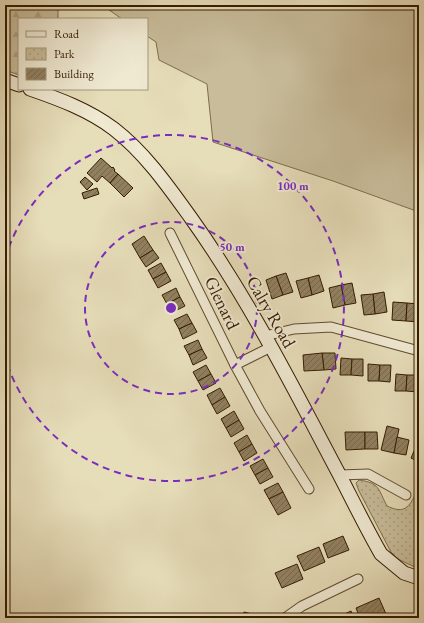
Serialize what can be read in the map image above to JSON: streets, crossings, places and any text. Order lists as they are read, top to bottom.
{
  "streets": {
    "main road": ["Calry Road"],
    "street": ["Glenard"]
  },
  "legend": ["Road", "Park", "Building"],
  "rings": ["100 m", "50 m"]
}
